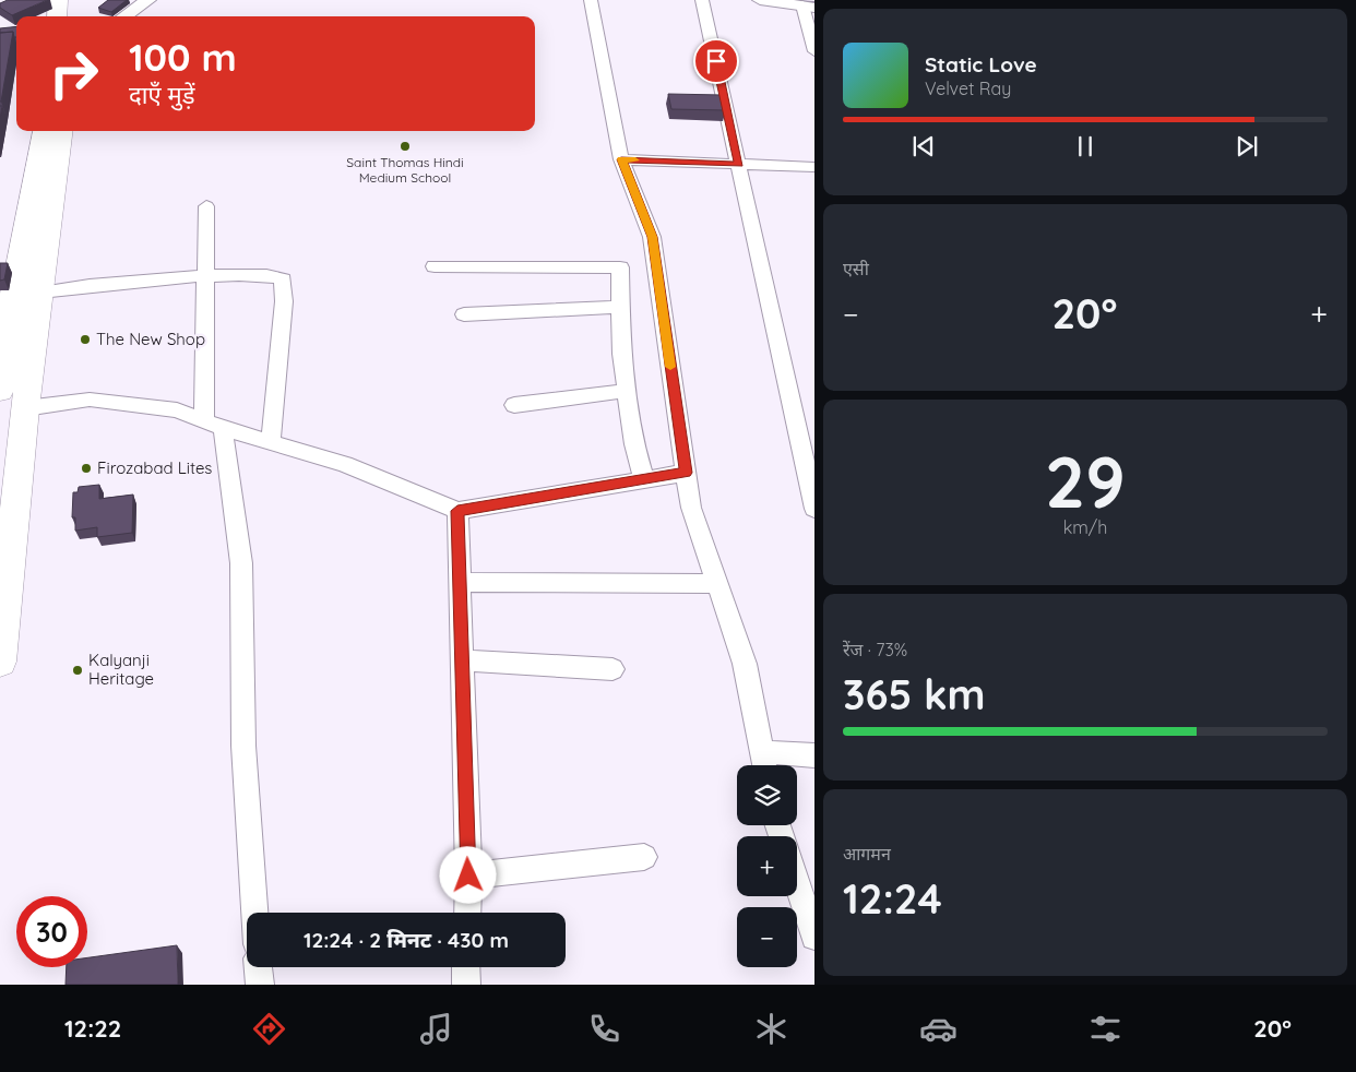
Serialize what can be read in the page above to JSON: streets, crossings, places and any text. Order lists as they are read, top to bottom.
{
  "places": [
    "Saint Thomas Hindi Medium School",
    "The New Shop",
    "Firozabad Lites",
    "Kalyanji Heritage"
  ],
  "page": {
    "turn": ["100 m", "दाएँ मुड़ें"],
    "song": ["Static Love", "Velvet Ray"],
    "tile": [
      "एसी",
      ["29", "km/h"],
      ["रेंज · 73%", "365 km"],
      ["आगमन", "12:24"]
    ],
    "heat": ["−", "20°", "+"],
    "map_buttons": ["+", "−"],
    "limit": "30",
    "trip": "12:24 · 2 मिनट · 430 m",
    "tabs": ["12:22", "20°"]
  }
}
